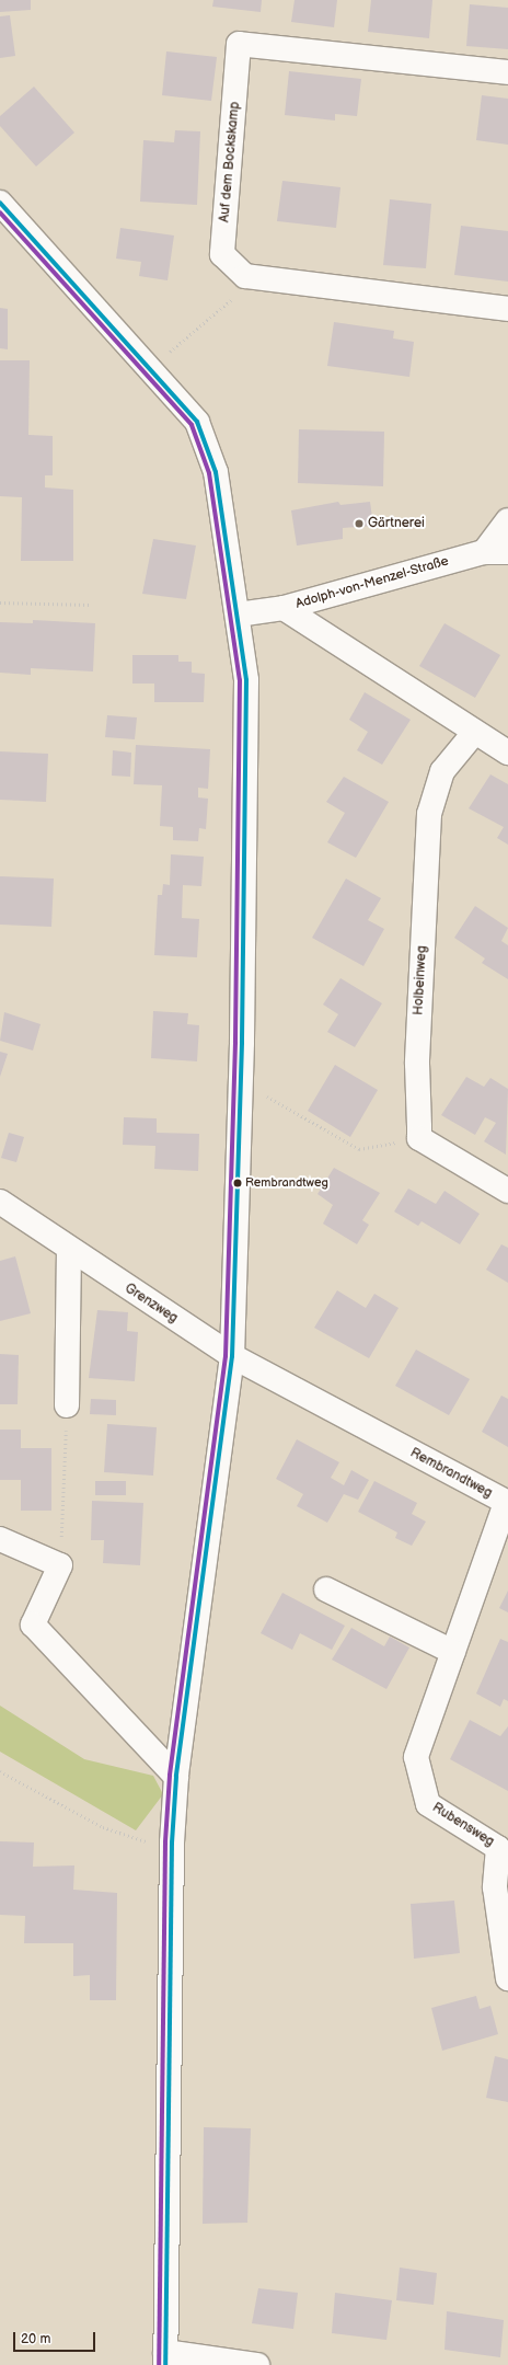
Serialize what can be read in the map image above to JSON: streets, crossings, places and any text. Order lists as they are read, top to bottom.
{
  "streets": {
    "street": [
      "Auf dem Bockskamp",
      "Adolph-von-Menzel-Straße",
      "Holbeinweg",
      "Grenzweg",
      "Rembrandtweg",
      "Rubensweg"
    ]
  },
  "crossings": [
    ["Grenzweg", "Rembrandtweg"],
    ["Rembrandtweg", "Rubensweg"]
  ],
  "places": ["Gärtnerei", "Rembrandtweg"],
  "scale_bar": "20 m"
}
